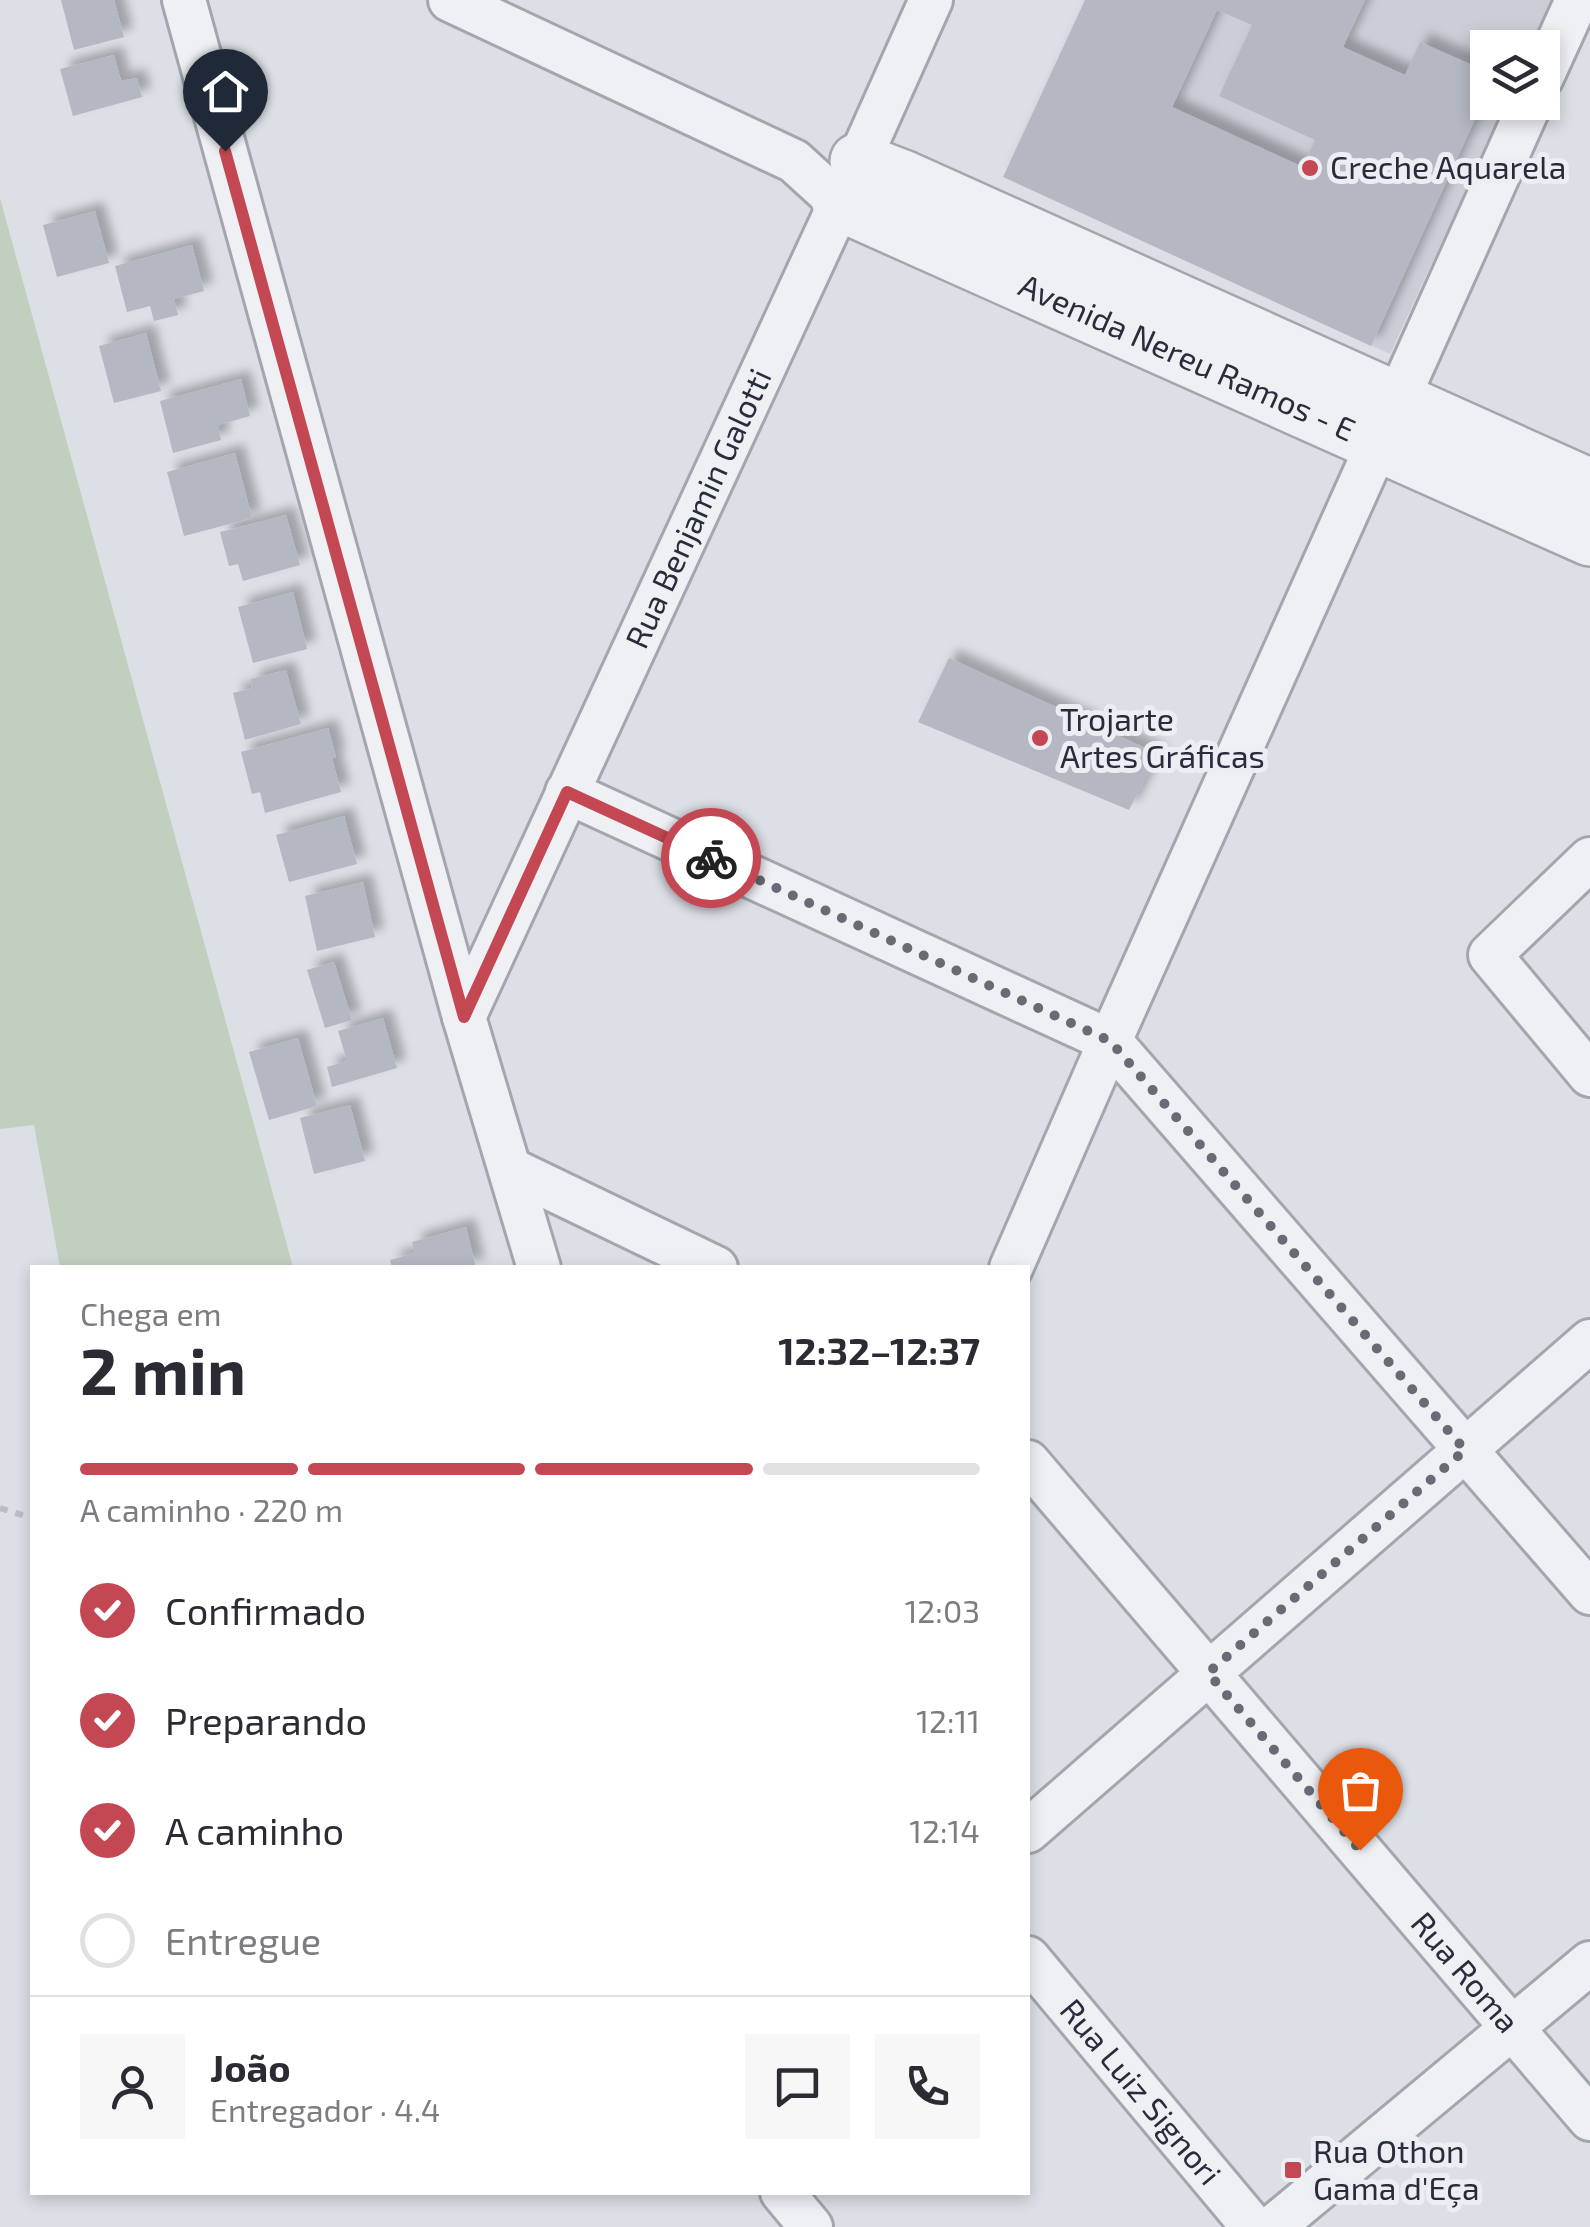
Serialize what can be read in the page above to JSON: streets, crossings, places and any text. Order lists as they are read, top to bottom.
{
  "streets": {
    "street": [
      "Avenida Nereu Ramos - E",
      "Rua Benjamin Galotti",
      "Rua Roma",
      "Rua Luiz Signori"
    ]
  },
  "crossings": [
    ["Avenida Nereu Ramos - E", "Rua Benjamin Galotti"]
  ],
  "places": {
    "other": ["Creche Aquarela", "Trojarte Artes Gráficas"],
    "transit": ["Rua Othon Gama d'Eça"]
  },
  "page": {
    "heading": ["2 min", "Chega em", "12:32–12:37"],
    "panel": ["João", "Entregador · 4.4"],
    "bar": "A caminho · 220 m",
    "list": [
      ["Confirmado", "12:03"],
      ["Preparando", "12:11"],
      ["A caminho", "12:14"],
      "Entregue"
    ]
  }
}
